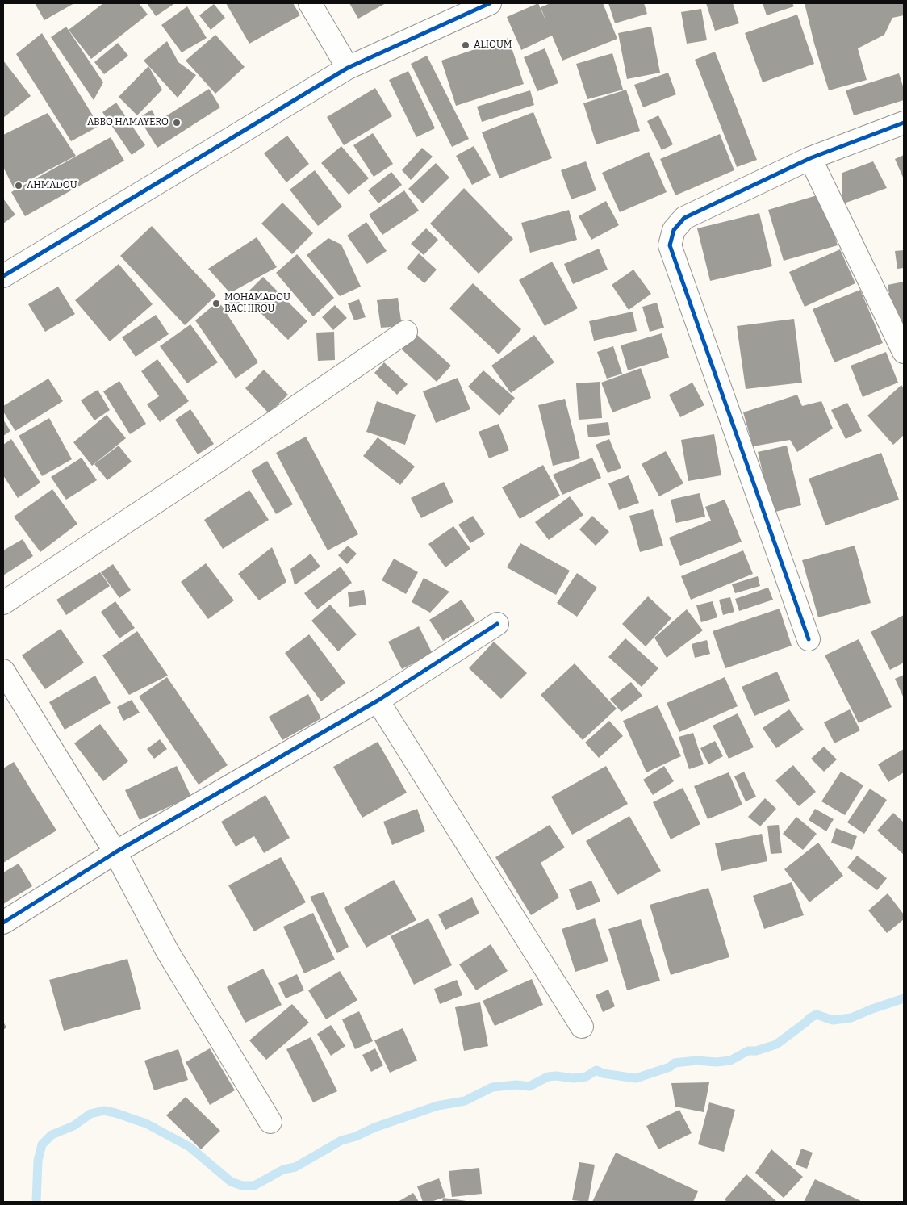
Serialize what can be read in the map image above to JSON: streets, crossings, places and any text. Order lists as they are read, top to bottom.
{
  "places": [
    "ALIOUM",
    "ABBO HAMAYERO",
    "AHMADOU",
    "MOHAMADOU BACHIROU"
  ]
}
